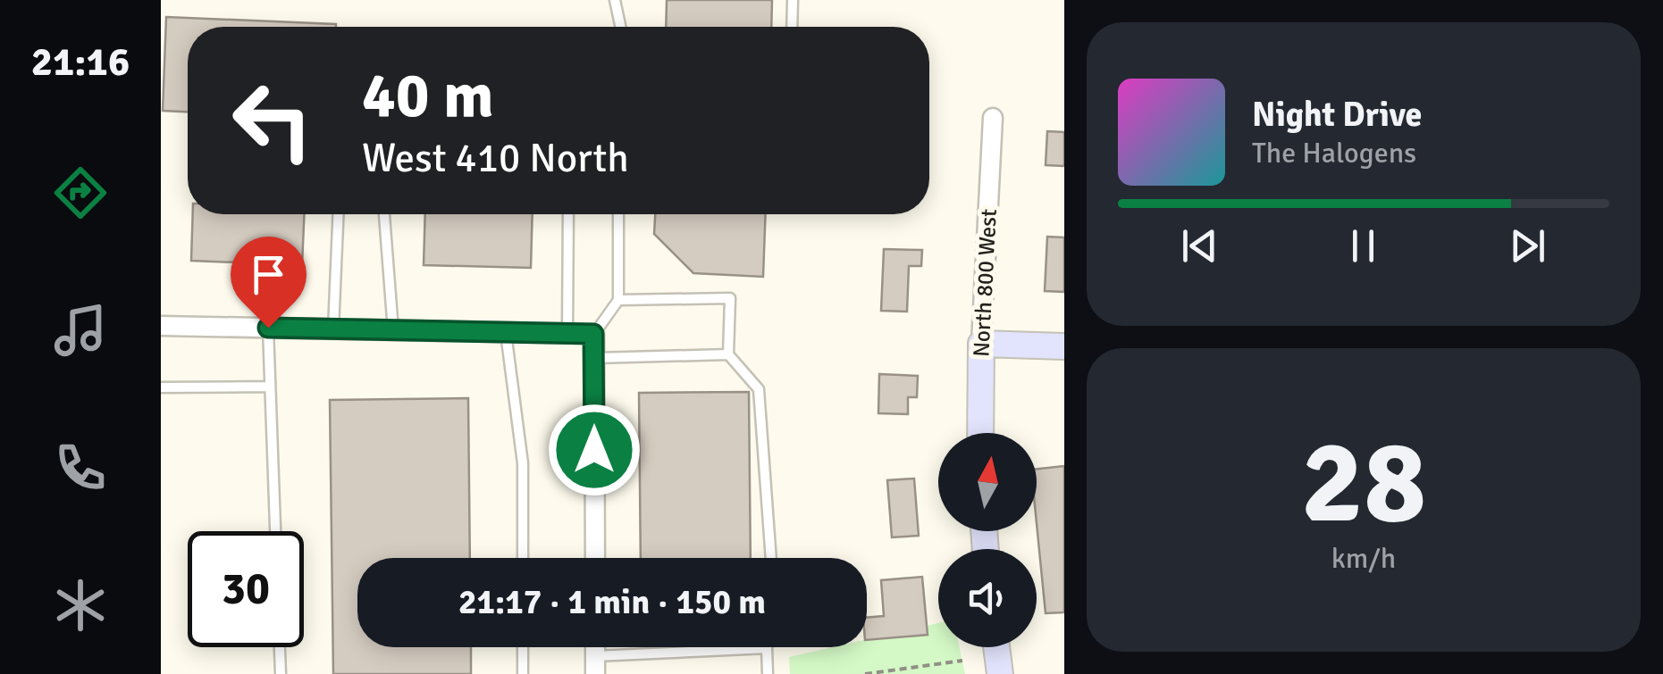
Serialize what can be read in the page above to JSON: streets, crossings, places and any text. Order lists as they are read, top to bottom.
{
  "streets": {
    "street": ["North 800 West"]
  },
  "north": "top",
  "page": {
    "tabs": "21:16",
    "turn": ["40 m", "West 410 North"],
    "song": ["Night Drive", "The Halogens"],
    "tile": ["28", "km/h"],
    "limit": "30",
    "trip": "21:17 · 1 min · 150 m"
  }
}
